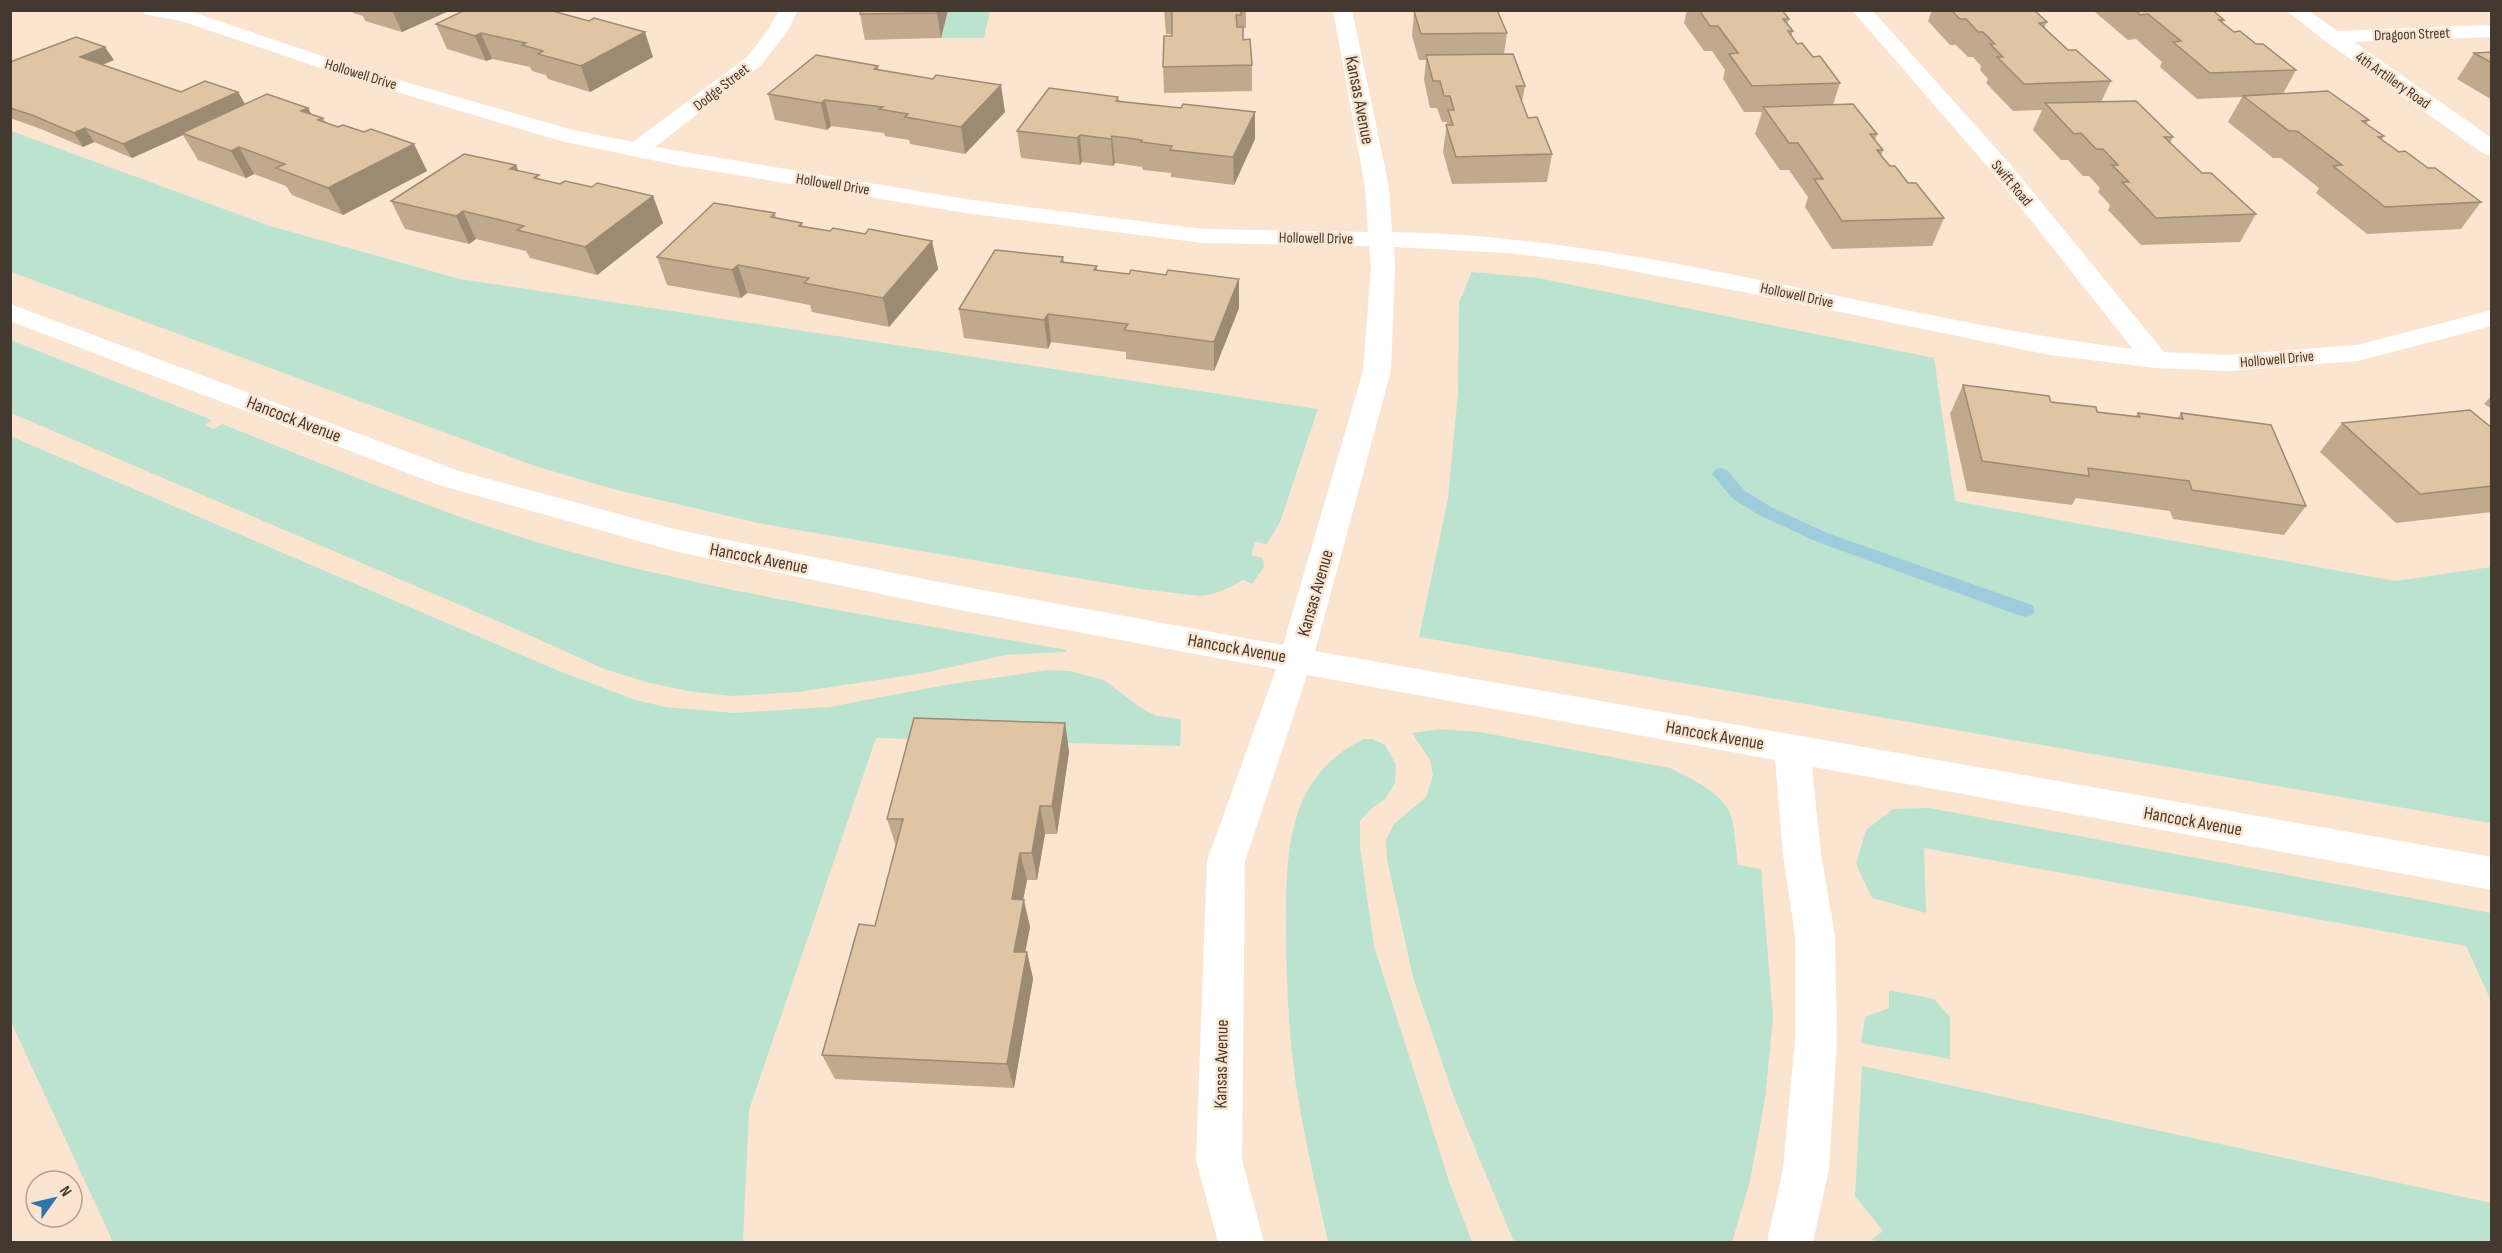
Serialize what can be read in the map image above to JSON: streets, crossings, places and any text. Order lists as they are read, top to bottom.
{
  "streets": {
    "street": [
      "Dragoon Street",
      "Hollowell Drive",
      "4th Artillery Road",
      "Dodge Street",
      "Kansas Avenue",
      "Swift Road",
      "Hancock Avenue"
    ]
  },
  "crossings": [
    ["Dragoon Street", "4th Artillery Road"],
    ["Hollowell Drive", "Dodge Street"],
    ["Hollowell Drive", "Kansas Avenue"],
    ["Hollowell Drive", "Swift Road"],
    ["Kansas Avenue", "Hancock Avenue"]
  ],
  "north": "top right"
}
